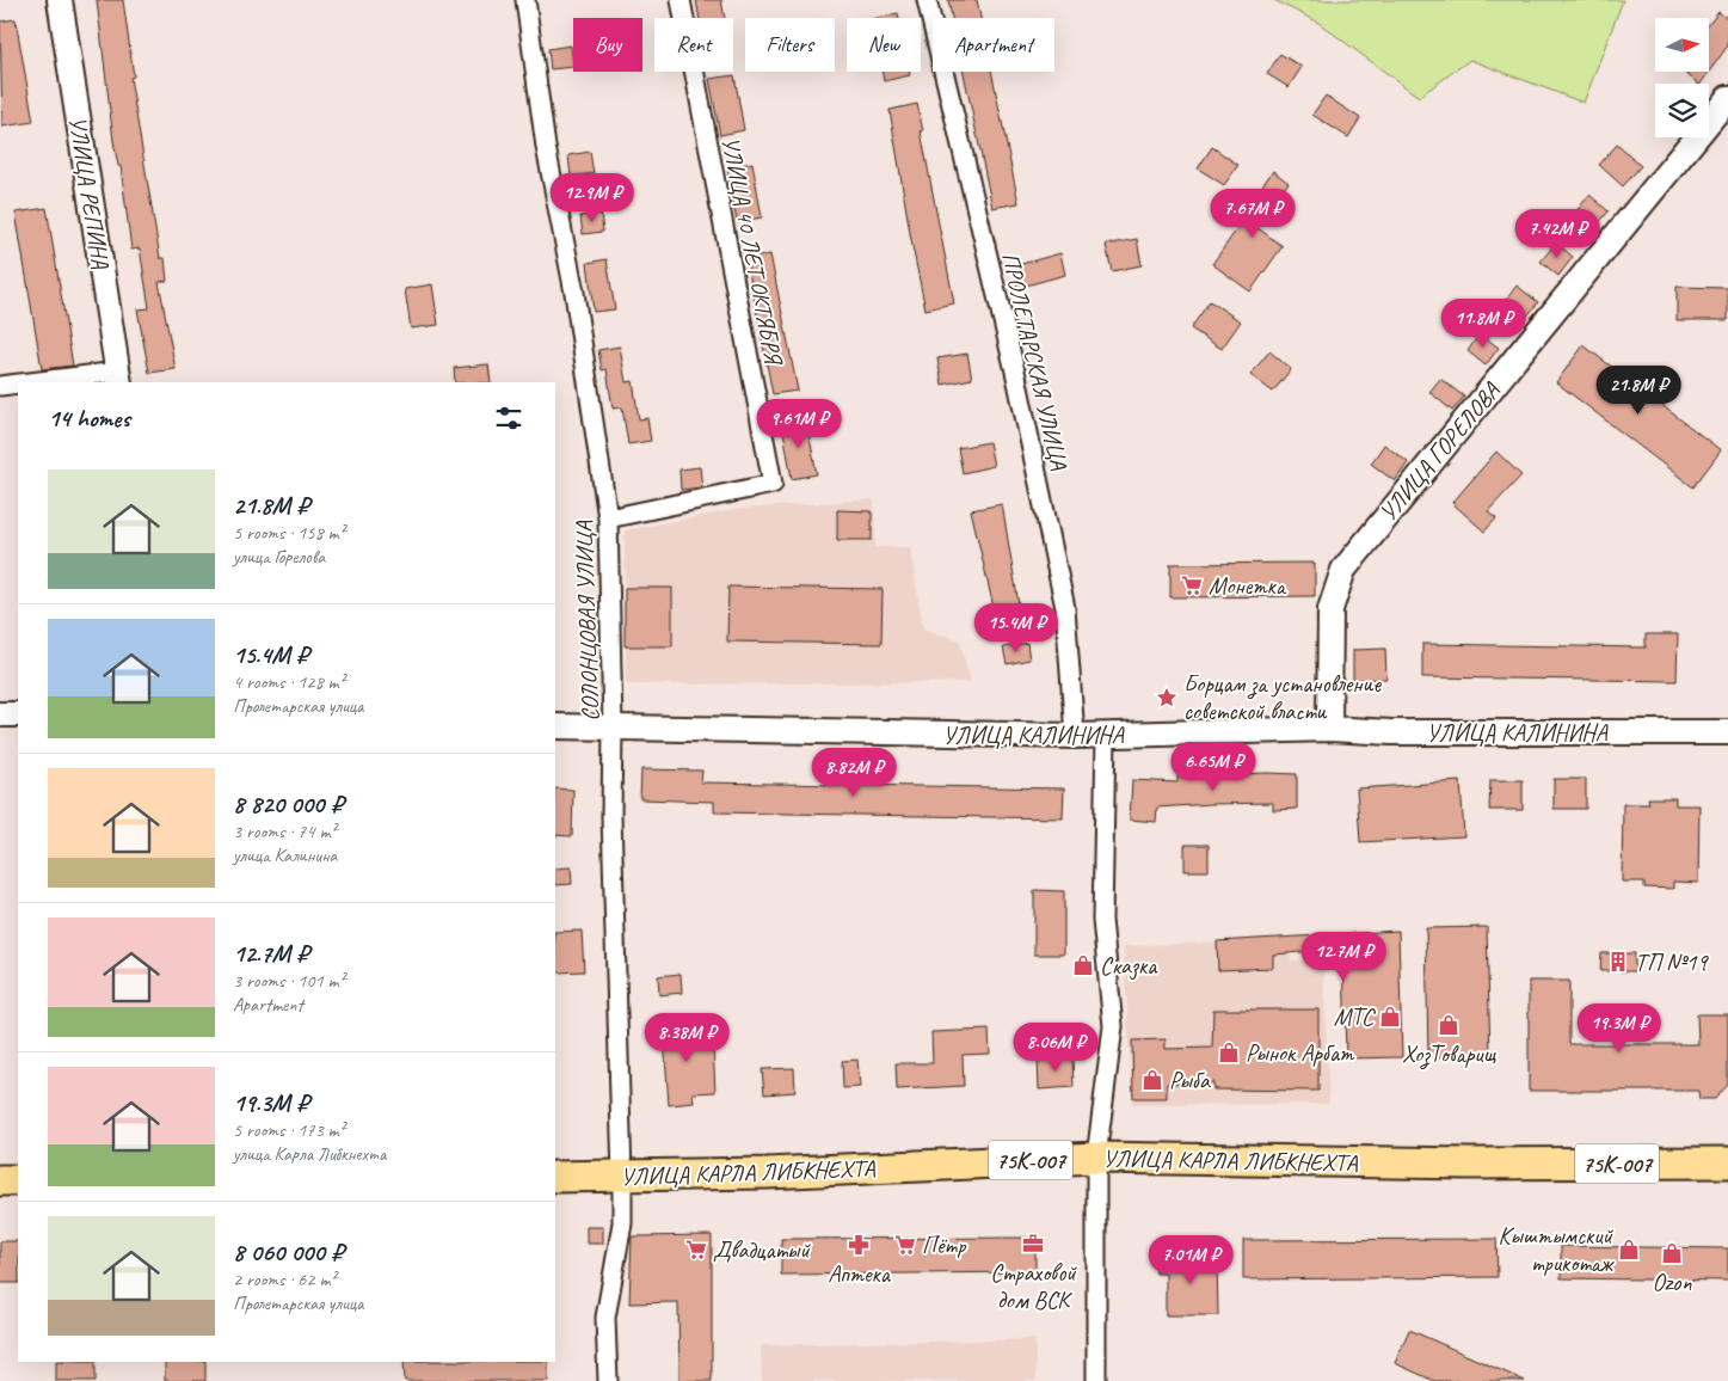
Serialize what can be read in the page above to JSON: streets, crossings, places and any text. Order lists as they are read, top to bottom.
{
  "streets": {
    "main road": ["75К-007", "УЛИЦА КАРЛА ЛИБКНЕХТА"],
    "street": [
      "УЛИЦА РЕПИНА",
      "УЛИЦА 40 ЛЕТ ОКТЯБРЯ",
      "ПРОЛЕТАРСКАЯ УЛИЦА",
      "УЛИЦА ГОРЕЛОВА",
      "СОЛОНЦОВАЯ УЛИЦА",
      "УЛИЦА КАЛИНИНА"
    ]
  },
  "crossings": [
    ["УЛИЦА 40 ЛЕТ ОКТЯБРЯ", "СОЛОНЦОВАЯ УЛИЦА"],
    ["ПРОЛЕТАРСКАЯ УЛИЦА", "УЛИЦА КАЛИНИНА"],
    ["УЛИЦА ГОРЕЛОВА", "УЛИЦА КАЛИНИНА"],
    ["СОЛОНЦОВАЯ УЛИЦА", "УЛИЦА КАЛИНИНА"],
    ["СОЛОНЦОВАЯ УЛИЦА", "УЛИЦА КАРЛА ЛИБКНЕХТА"]
  ],
  "places": {
    "supermarket": ["Монетка", "Пётр", "Двадцатый"],
    "place": ["Борцам за установление советской власти"],
    "building": ["ТП №19"],
    "shop": [
      "Сказка",
      "МТС",
      "ХозТоварищ",
      "Рынок Арбат",
      "Рыба",
      "Кыштымский трикотаж",
      "Ozon"
    ],
    "office": ["Страховой дом ВСК"],
    "pharmacy": ["Аптека"]
  },
  "north": "right",
  "page": {
    "chip": [
      "Buy",
      "Rent",
      "Filters",
      "New",
      "Apartment"
    ],
    "price": [
      "12.9M ₽",
      "7.67M ₽",
      "7.42M ₽",
      "11.8M ₽",
      "21.8M ₽",
      "9.61M ₽",
      "15.4M ₽",
      "6.65M ₽",
      "8.82M ₽",
      "12.7M ₽",
      "19.3M ₽",
      "8.38M ₽",
      "8.06M ₽",
      "7.01M ₽"
    ],
    "heading": "14 homes",
    "list": [
      {
        "name": "21.8M ₽",
        "note": "5 rooms · 158 m² · улица Горелова"
      },
      {
        "name": "15.4M ₽",
        "note": "4 rooms · 128 m² · Пролетарская улица"
      },
      {
        "name": "8 820 000 ₽",
        "note": "3 rooms · 74 m² · улица Калинина"
      },
      {
        "name": "12.7M ₽",
        "note": "3 rooms · 101 m² · Apartment"
      },
      {
        "name": "19.3M ₽",
        "note": "5 rooms · 173 m² · улица Карла Либкнехта"
      },
      {
        "name": "8 060 000 ₽",
        "note": "2 rooms · 62 m² · Пролетарская улица"
      }
    ]
  }
}
